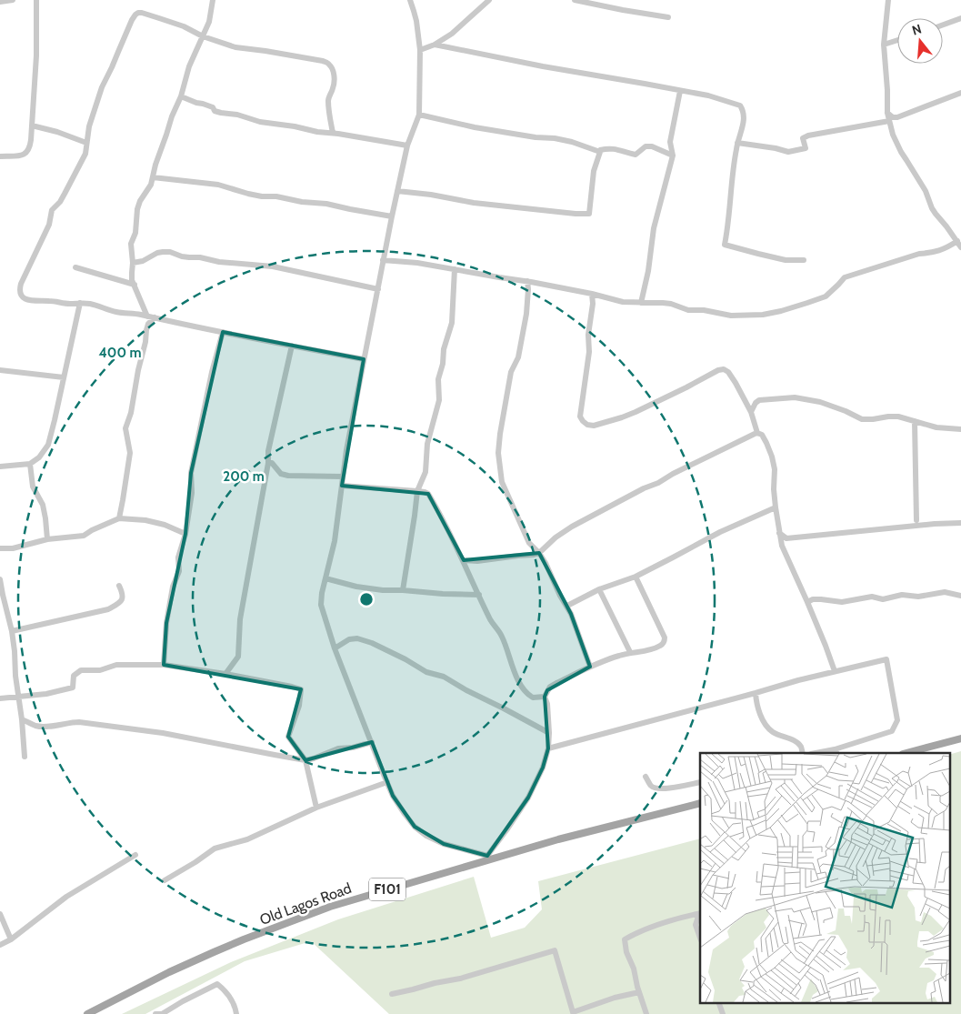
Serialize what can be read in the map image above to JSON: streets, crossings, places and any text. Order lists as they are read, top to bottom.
{
  "streets": {
    "main road": ["F101", "Old Lagos Road"]
  },
  "north": "top",
  "rings": ["400 m", "200 m"]
}
